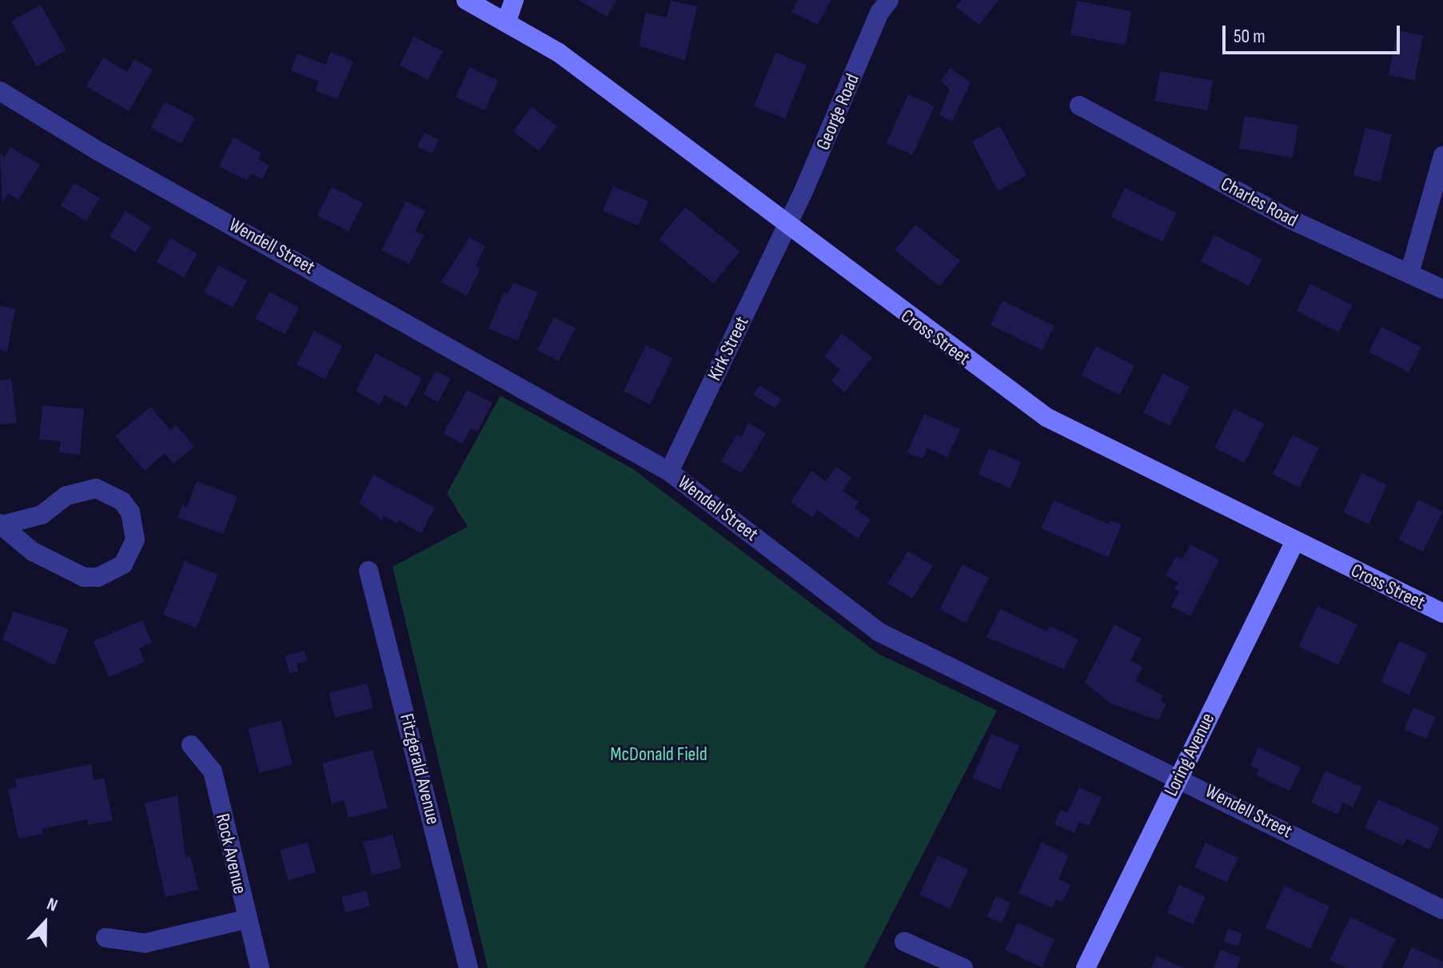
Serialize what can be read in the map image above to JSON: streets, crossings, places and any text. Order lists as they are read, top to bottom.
{
  "streets": {
    "street": [
      "George Road",
      "Charles Road",
      "Wendell Street",
      "Cross Street",
      "Kirk Street",
      "Loring Avenue",
      "Fitzgerald Avenue",
      "Rock Avenue"
    ]
  },
  "crossings": [
    ["George Road", "Cross Street"],
    ["George Road", "Kirk Street"],
    ["Wendell Street", "Kirk Street"],
    ["Wendell Street", "Loring Avenue"],
    ["Cross Street", "Kirk Street"],
    ["Cross Street", "Loring Avenue"]
  ],
  "parks": ["McDonald Field"],
  "scale_bar": "50 m",
  "north": "top"
}
